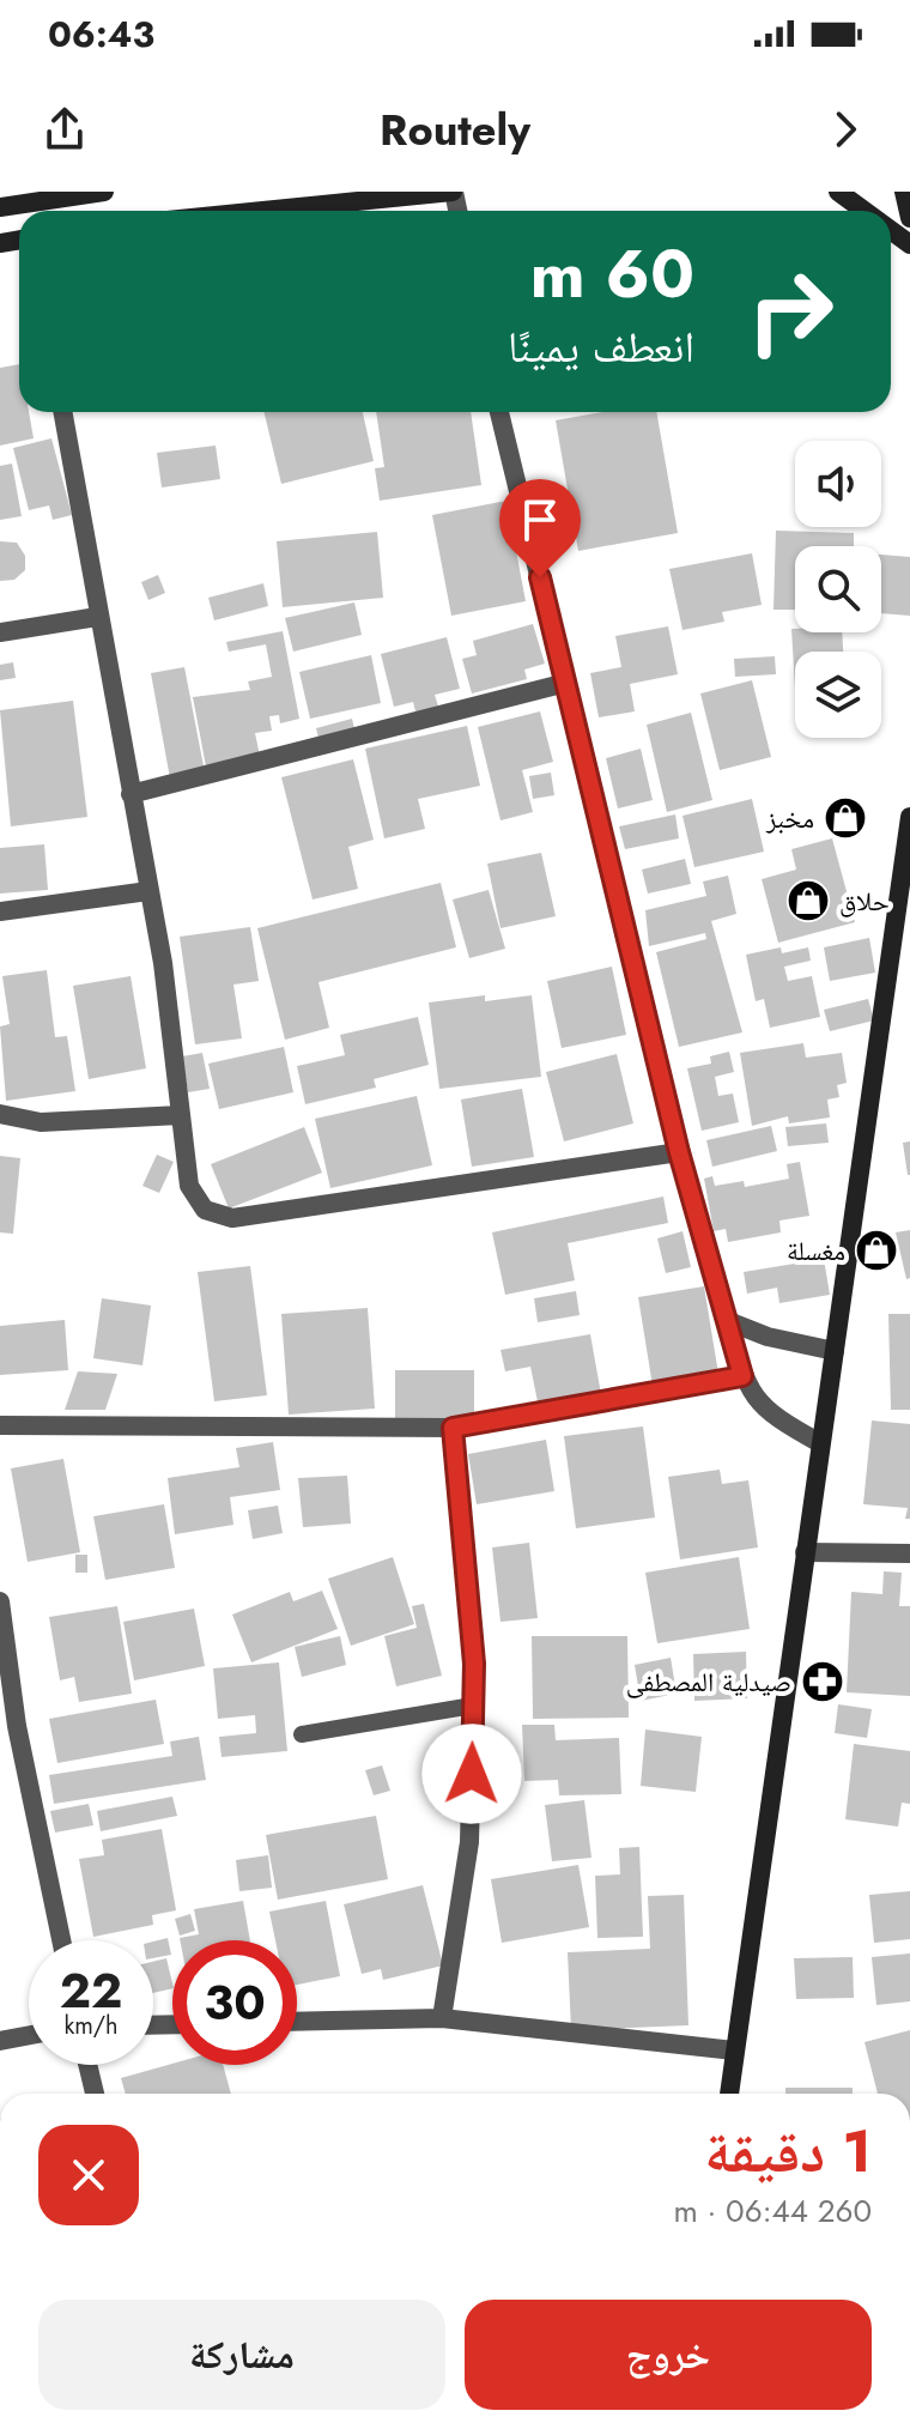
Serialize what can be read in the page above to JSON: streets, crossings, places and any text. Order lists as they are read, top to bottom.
{
  "places": {
    "shop": ["مخبز", "حلاق", "مغسلة"],
    "pharmacy": ["صيدلية المصطفى"]
  },
  "page": {
    "status": "06:43",
    "header": "Routely",
    "turn": ["60 m", "انعطف يمينًا"],
    "speed": "22 km/h",
    "limit": "30",
    "heading": ["1 دقيقة", "260 m · 06:44"],
    "buttons": ["خروج", "مشاركة"]
  }
}
